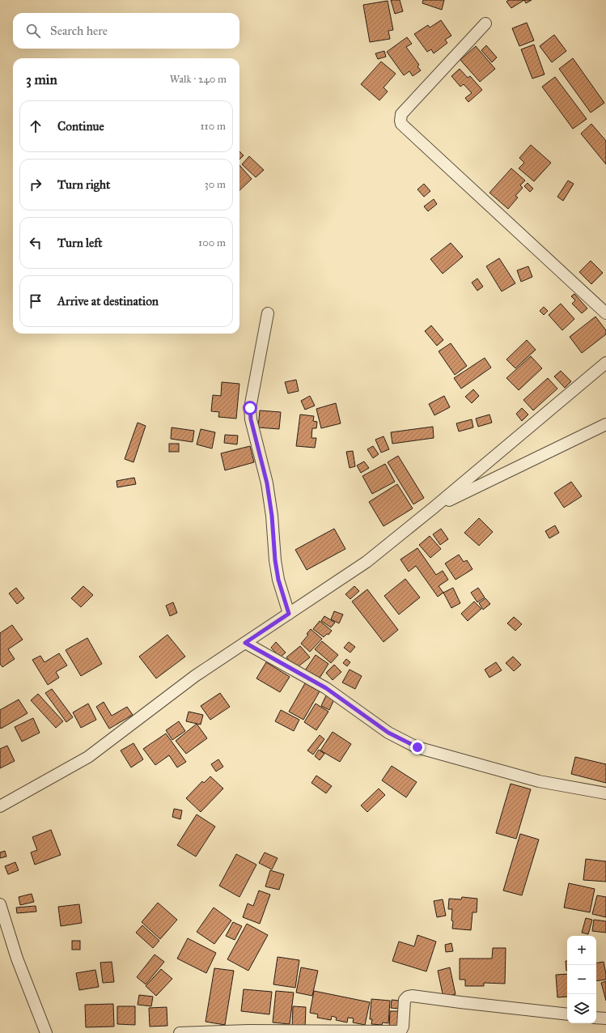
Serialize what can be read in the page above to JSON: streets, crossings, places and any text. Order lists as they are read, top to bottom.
{
  "page": {
    "search": "Search here",
    "heading": ["3 min", "Walk · 240 m"],
    "list": [
      ["Continue", "110 m"],
      ["Turn right", "30 m"],
      ["Turn left", "100 m"],
      "Arrive at destination"
    ],
    "map_buttons": ["+", "−"]
  }
}
